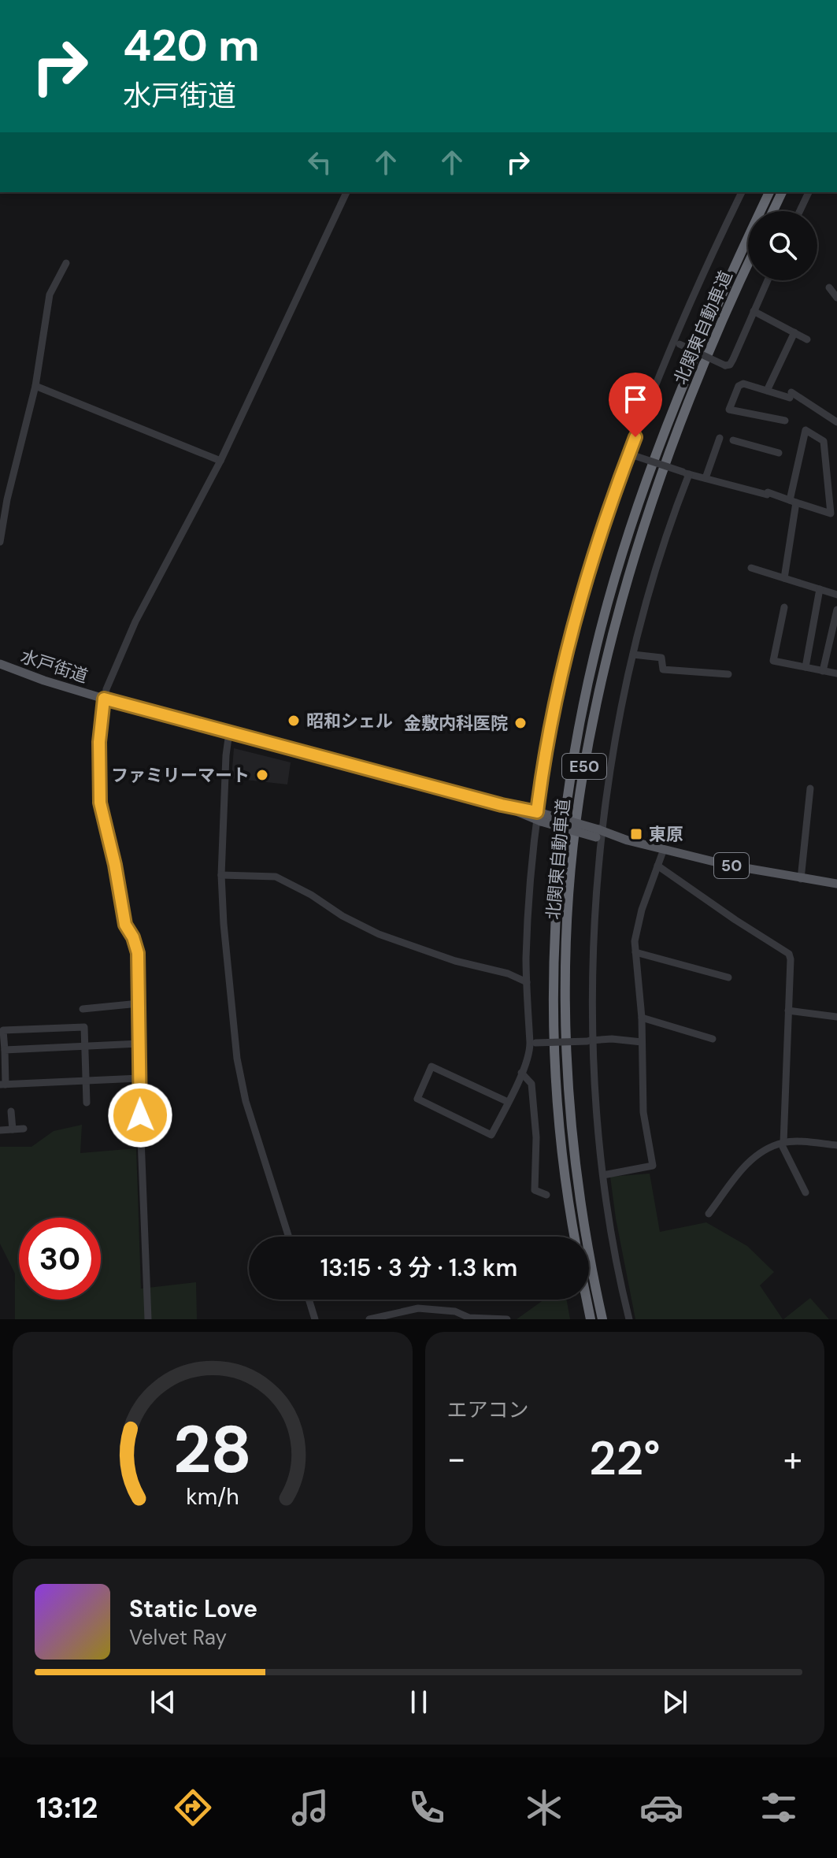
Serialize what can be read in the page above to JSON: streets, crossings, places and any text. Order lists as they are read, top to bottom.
{
  "streets": {
    "highway": ["北関東自動車道", "E50"],
    "main road": ["水戸街道", "50"]
  },
  "places": {
    "other": ["昭和シェル", "金敷内科医院", "ファミリーマート"],
    "transit": ["東原"]
  },
  "page": {
    "turn": ["420 m", "水戸街道"],
    "limit": "30",
    "trip": "13:15 · 3 分 · 1.3 km",
    "tile": "エアコン",
    "heat": ["−", "22°", "+"],
    "song": ["Static Love", "Velvet Ray"],
    "tabs": "13:12",
    "gauge": ["28", "km/h"]
  }
}
